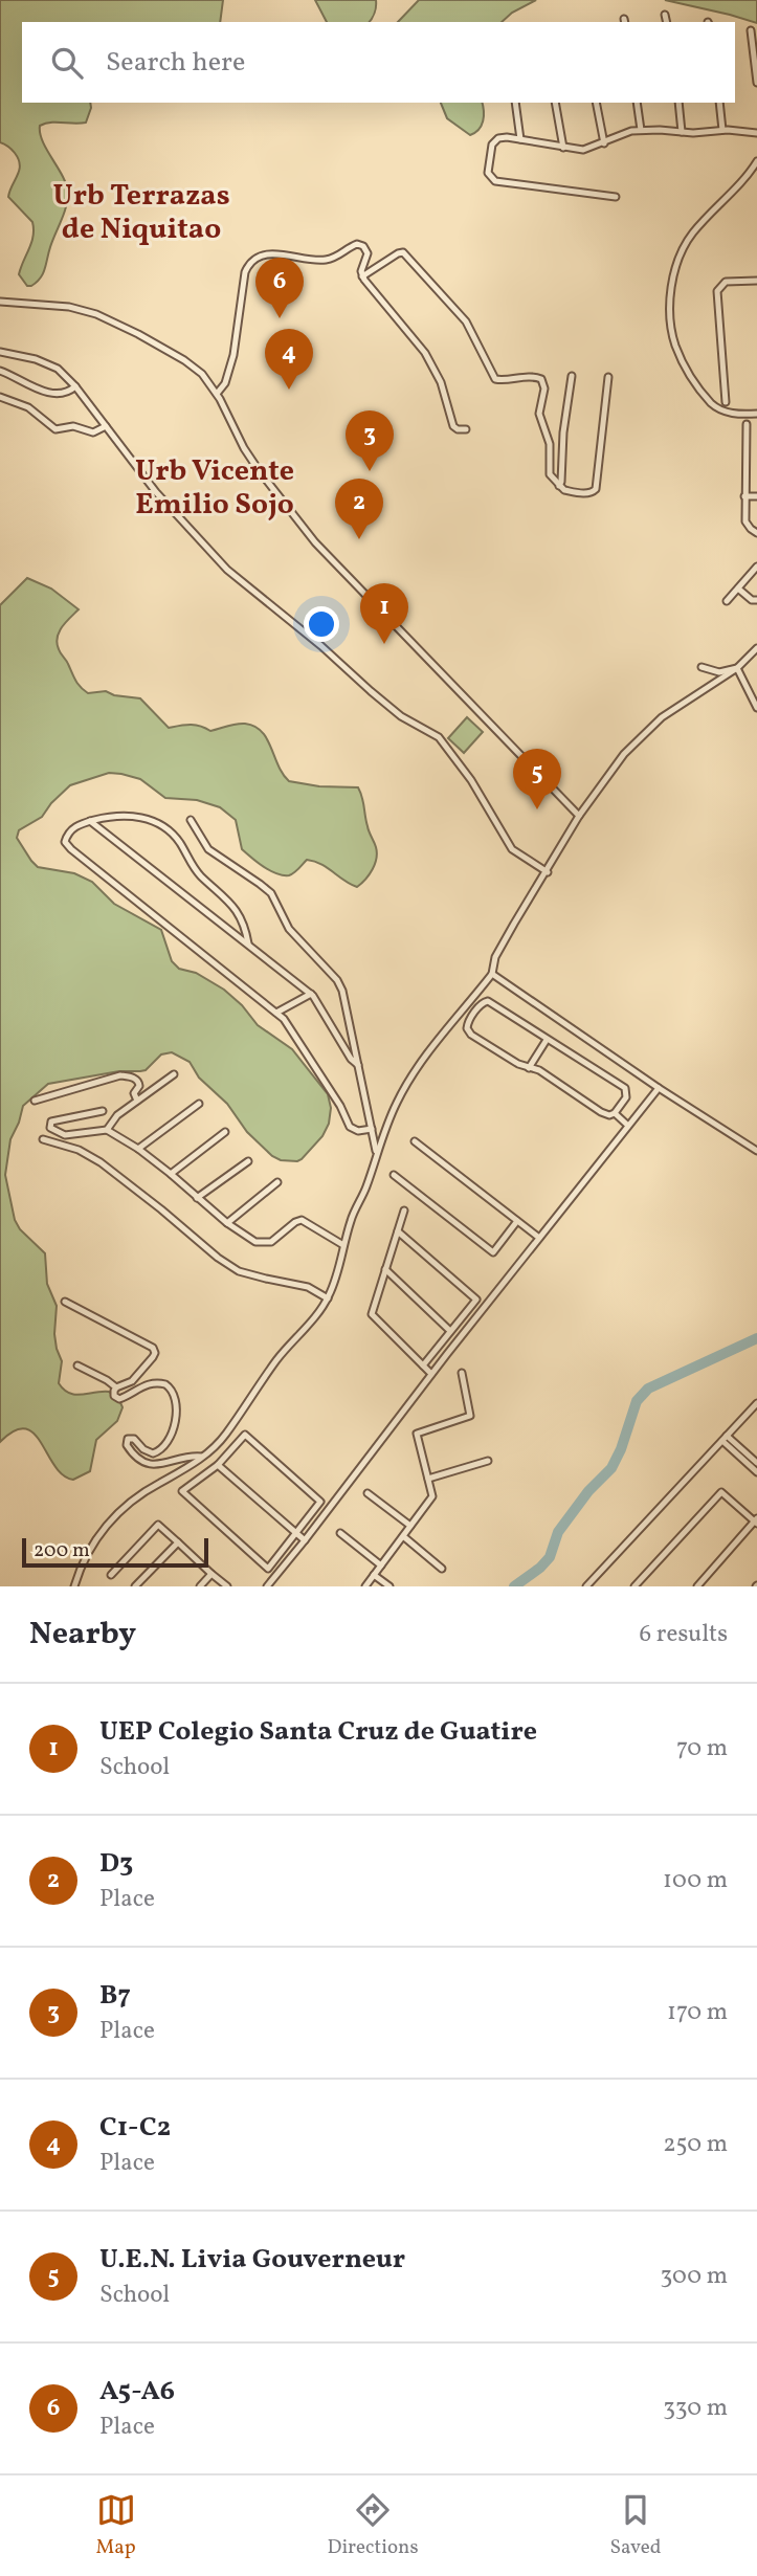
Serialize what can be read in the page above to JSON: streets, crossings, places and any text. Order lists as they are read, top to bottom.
{
  "districts": ["Urb Terrazas de Niquitao", "Urb Vicente Emilio Sojo"],
  "scale_bar": "200 m",
  "page": {
    "search": "Search here",
    "pins": [
      "6",
      "4",
      "3",
      "2",
      "1",
      "5"
    ],
    "scale": "200 m",
    "heading": ["Nearby", "6 results"],
    "list": [
      {
        "mark": "1",
        "name": "UEP Colegio Santa Cruz de Guatire",
        "note": "School",
        "value": "70 m"
      },
      {
        "mark": "2",
        "name": "D3",
        "note": "Place",
        "value": "100 m"
      },
      {
        "mark": "3",
        "name": "B7",
        "note": "Place",
        "value": "170 m"
      },
      {
        "mark": "4",
        "name": "C1-C2",
        "note": "Place",
        "value": "250 m"
      },
      {
        "mark": "5",
        "name": "U.E.N. Livia Gouverneur",
        "note": "School",
        "value": "300 m"
      },
      {
        "mark": "6",
        "name": "A5-A6",
        "note": "Place",
        "value": "330 m"
      }
    ],
    "nav": ["Map", "Directions", "Saved"]
  }
}
